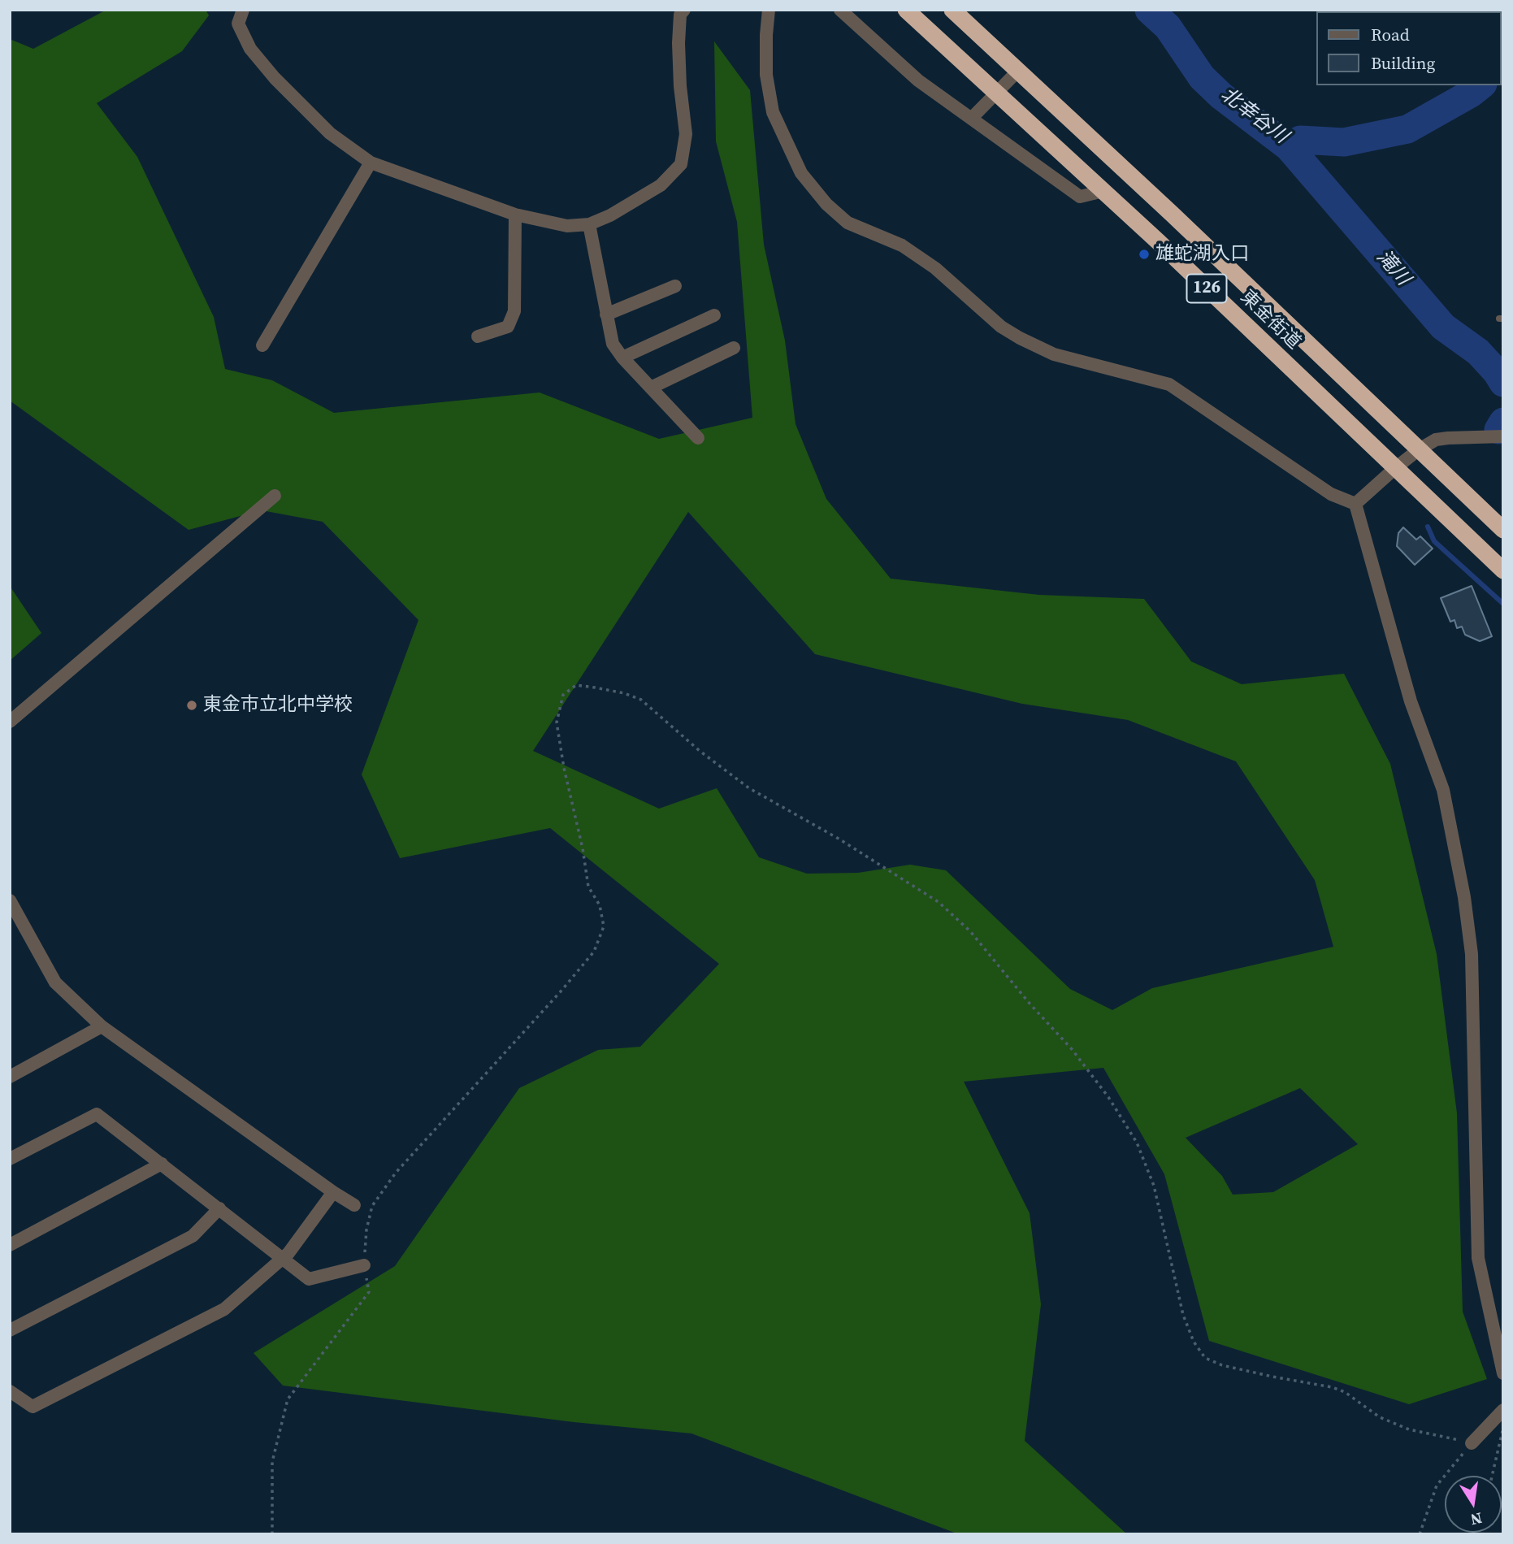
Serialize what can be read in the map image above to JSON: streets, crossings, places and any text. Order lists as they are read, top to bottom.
{
  "streets": {
    "highway": ["126", "東金街道"]
  },
  "water": ["北幸谷川", "滝川"],
  "places": ["雄蛇湖入口", "東金市立北中学校"],
  "legend": ["Road", "Building"],
  "north": "bottom"
}
